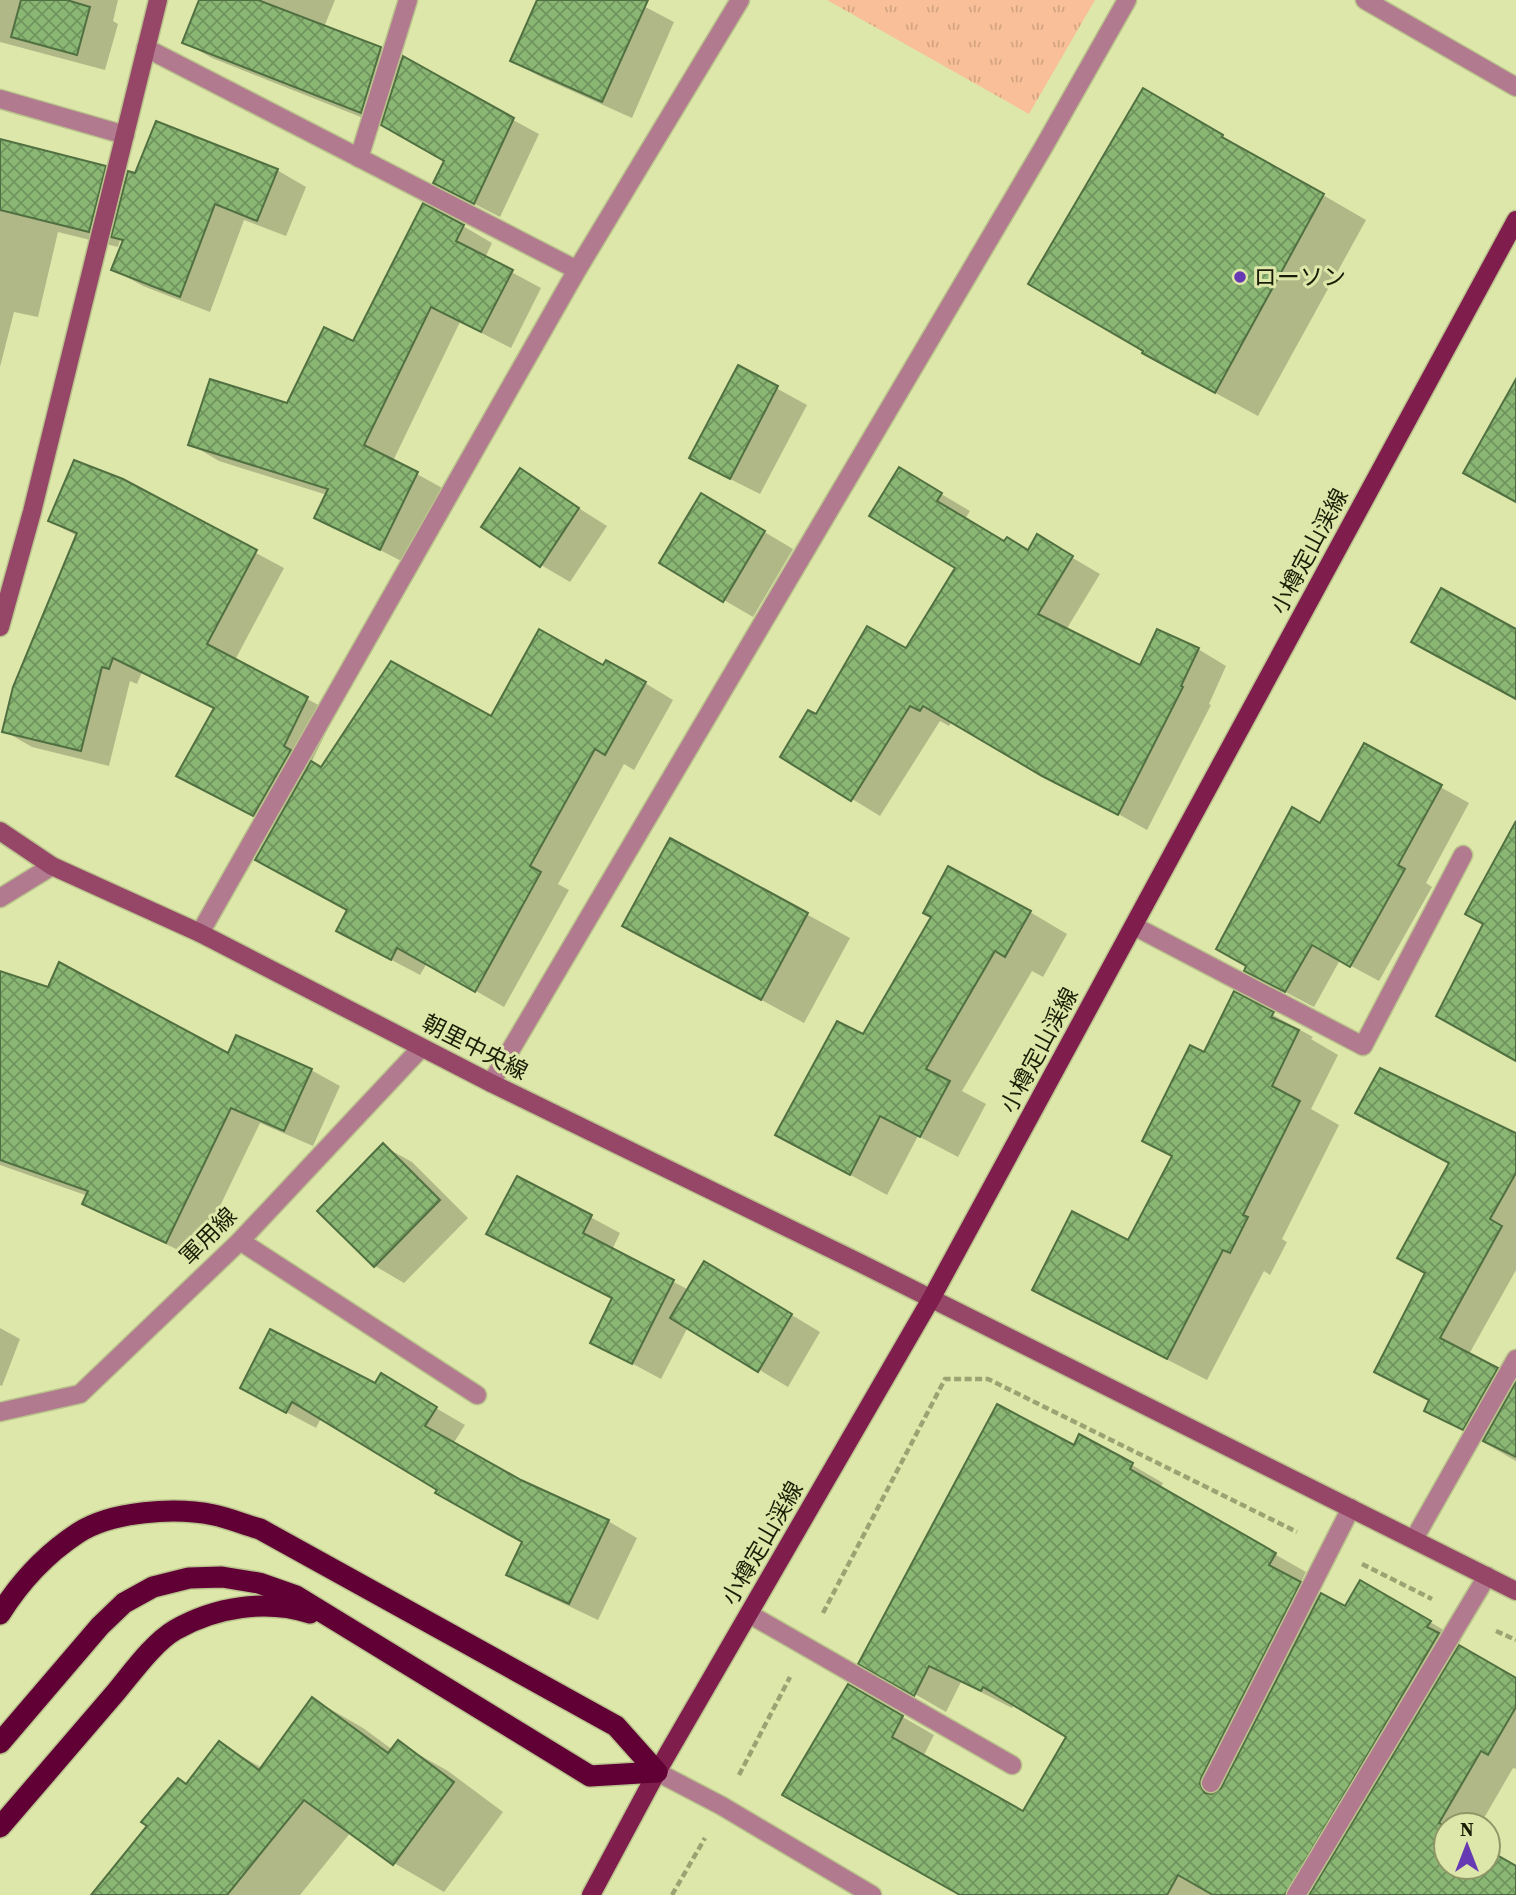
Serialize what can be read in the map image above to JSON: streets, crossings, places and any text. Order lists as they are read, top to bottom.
{
  "streets": {
    "main road": ["小樽定山渓線"],
    "street": ["朝里中央線", "軍用線"]
  },
  "crossings": [
    ["小樽定山渓線", "朝里中央線"],
    ["朝里中央線", "軍用線"]
  ],
  "places": ["ローソン"],
  "north": "top"
}
